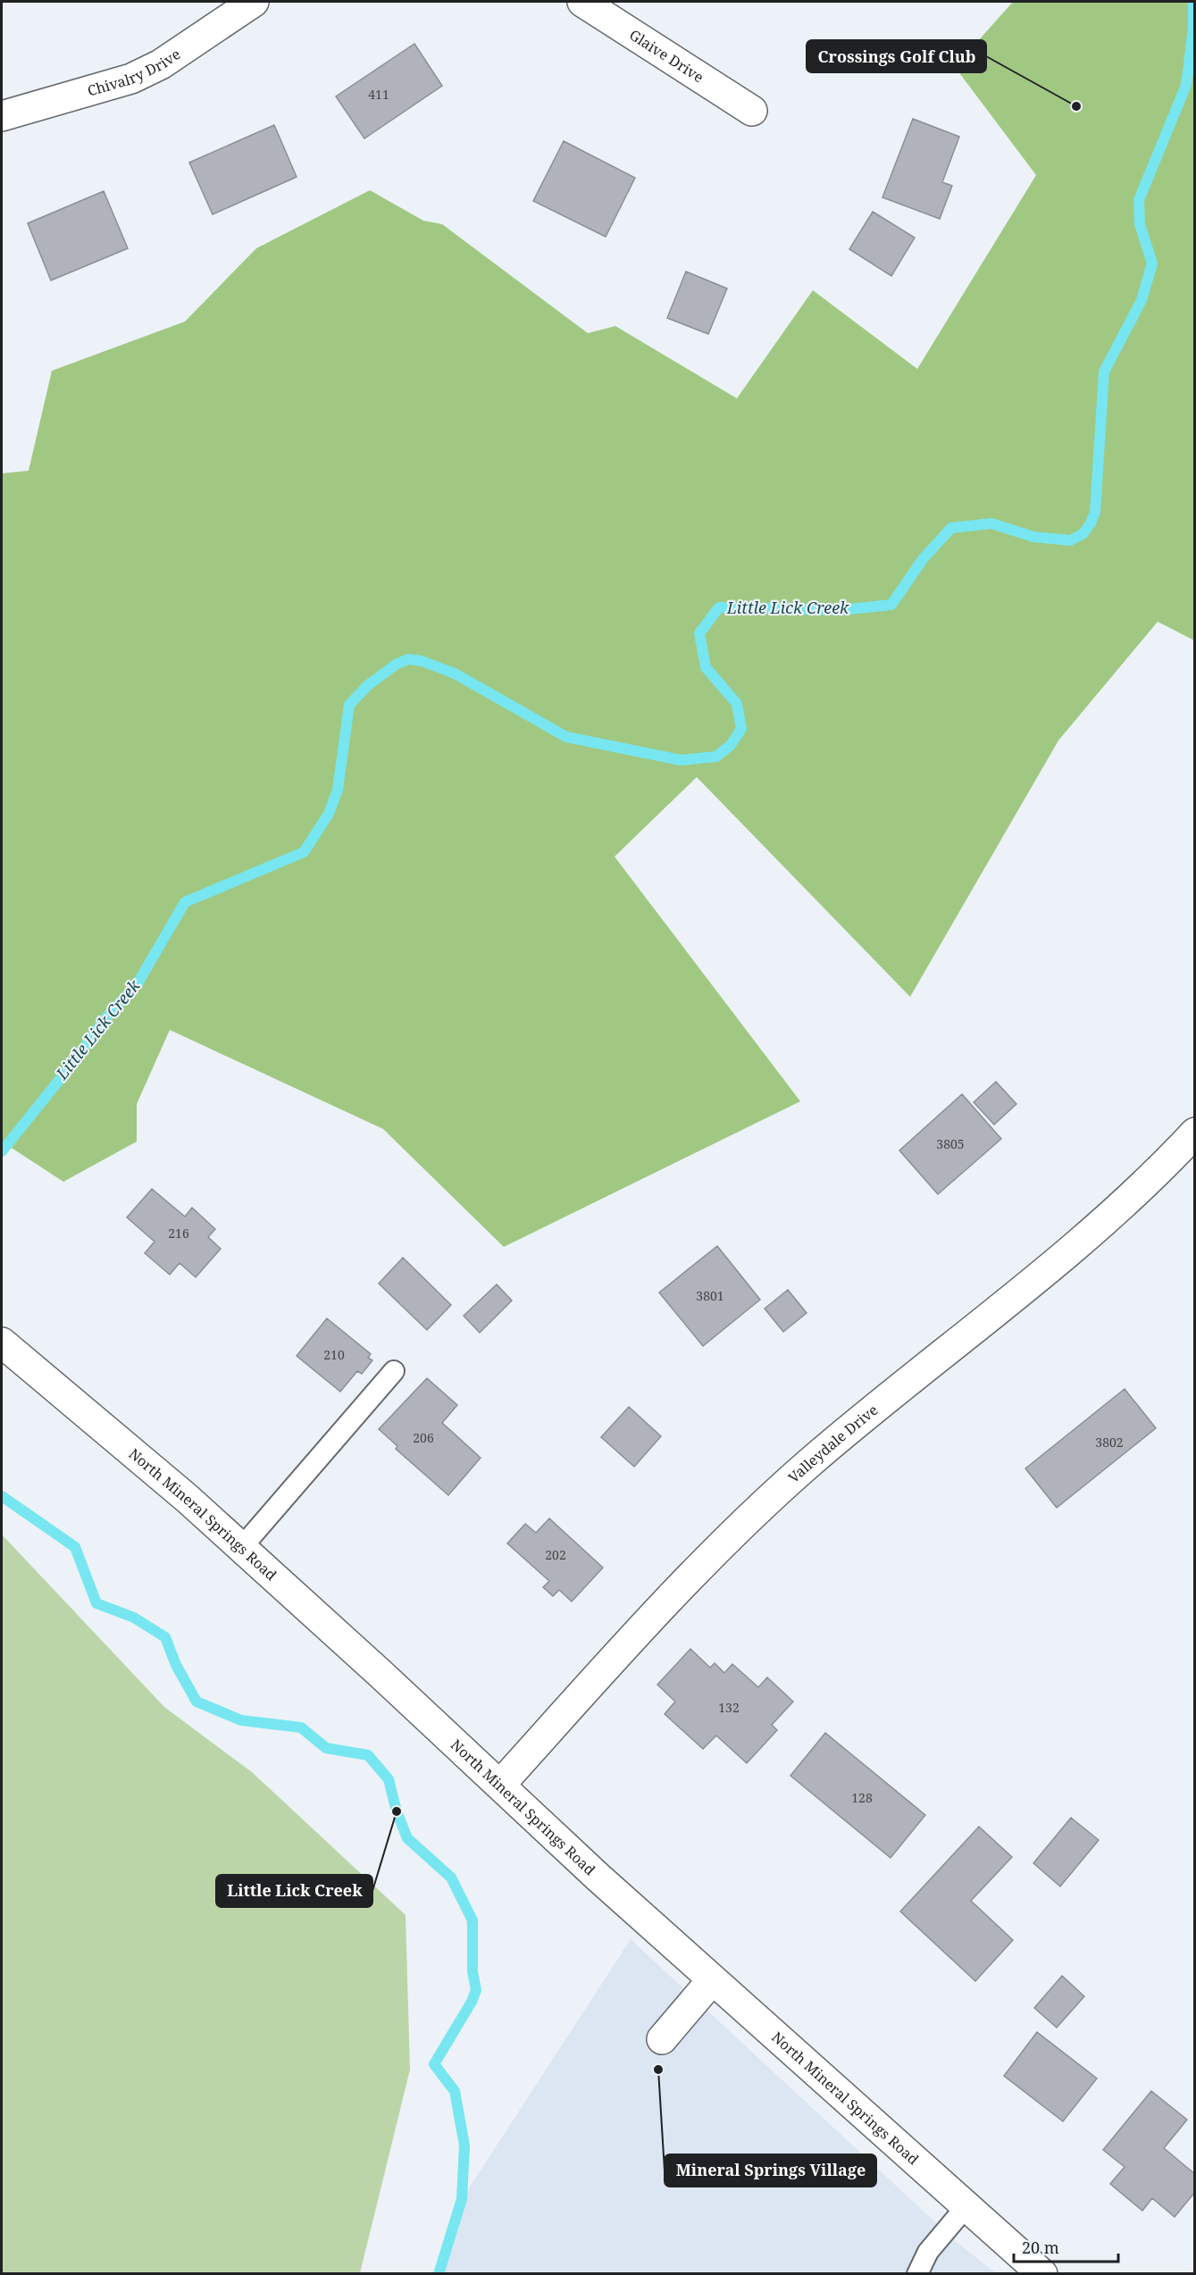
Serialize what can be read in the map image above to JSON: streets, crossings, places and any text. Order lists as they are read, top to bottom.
{
  "streets": {
    "street": [
      "Glaive Drive",
      "Chivalry Drive",
      "Valleydale Drive",
      "North Mineral Springs Road"
    ]
  },
  "crossings": [
    ["Valleydale Drive", "North Mineral Springs Road"]
  ],
  "water": ["Little Lick Creek"],
  "places": ["Crossings Golf Club", "Little Lick Creek", "Mineral Springs Village"],
  "house_numbers": [
    "411",
    "3805",
    "216",
    "3801",
    "210",
    "206",
    "3802",
    "202",
    "132",
    "128"
  ],
  "scale_bar": "20 m"
}
